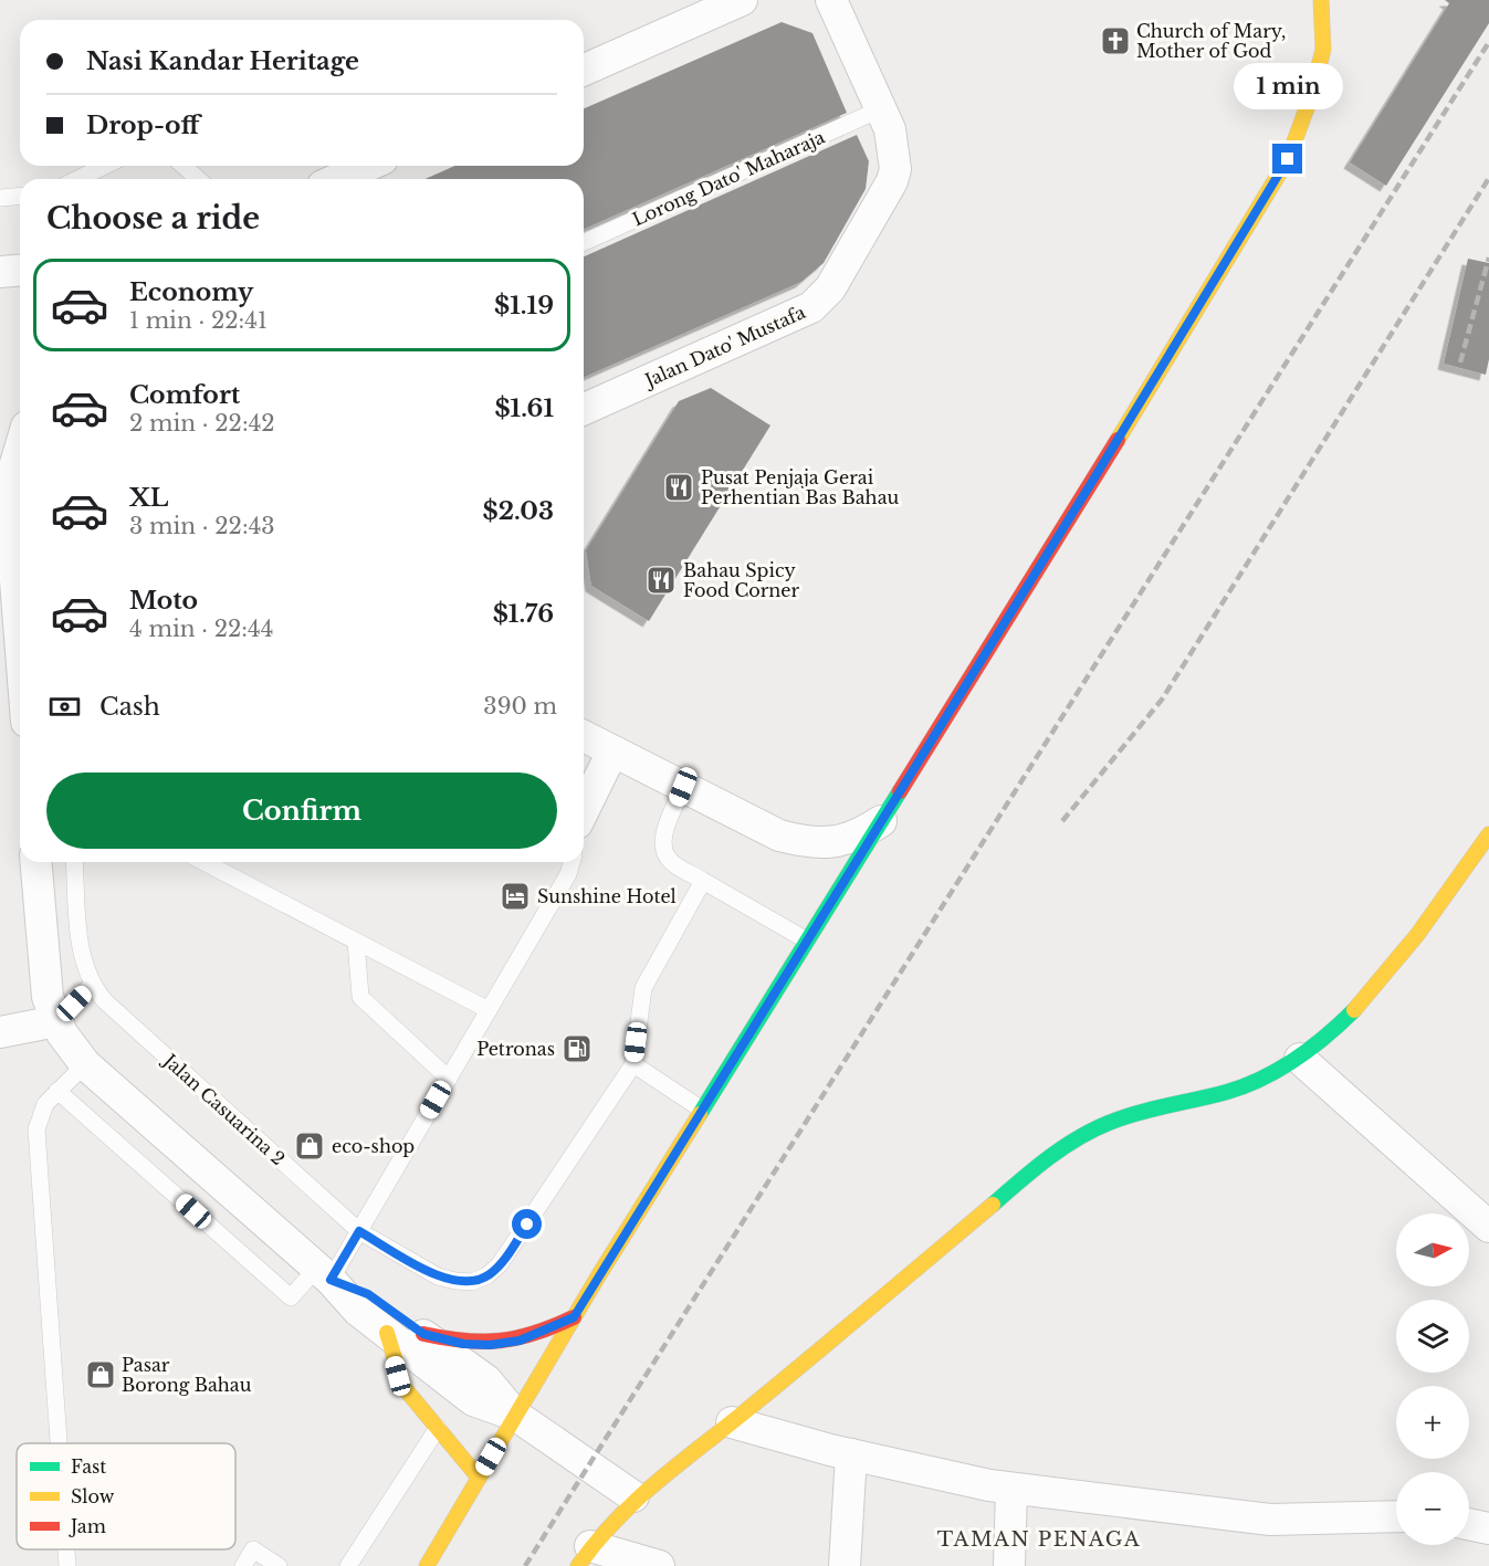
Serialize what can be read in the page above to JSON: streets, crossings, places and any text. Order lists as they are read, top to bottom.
{
  "streets": {
    "street": ["Jalan Dato' Mustafa"],
    "lane": ["Lorong Dato' Maharaja", "Jalan Casuarina 2"]
  },
  "crossings": [
    ["Lorong Dato' Maharaja", "Jalan Dato' Mustafa"]
  ],
  "districts": ["TAMAN PENAGA"],
  "places": {
    "church": ["Church of Mary, Mother of God"],
    "restaurant": ["Pusat Penjaja Gerai Perhentian Bas Bahau", "Bahau Spicy Food Corner"],
    "hotel": ["Sunshine Hotel"],
    "fuel station": ["Petronas"],
    "shop": ["eco-shop", "Pasar Borong Bahau"]
  },
  "legend": ["Fast", "Slow", "Jam"],
  "north": "right",
  "page": {
    "banner": ["Nasi Kandar Heritage", "Drop-off"],
    "bubble": "1 min",
    "heading": "Choose a ride",
    "list": [
      {
        "name": "Economy",
        "note": "1 min · 22:41",
        "value": "$1.19"
      },
      {
        "name": "Comfort",
        "note": "2 min · 22:42",
        "value": "$1.61"
      },
      {
        "name": "XL",
        "note": "3 min · 22:43",
        "value": "$2.03"
      },
      {
        "name": "Moto",
        "note": "4 min · 22:44",
        "value": "$1.76"
      }
    ],
    "pay": ["Cash", "390 m"],
    "buttons": "Confirm",
    "map_buttons": ["+", "−"]
  }
}
